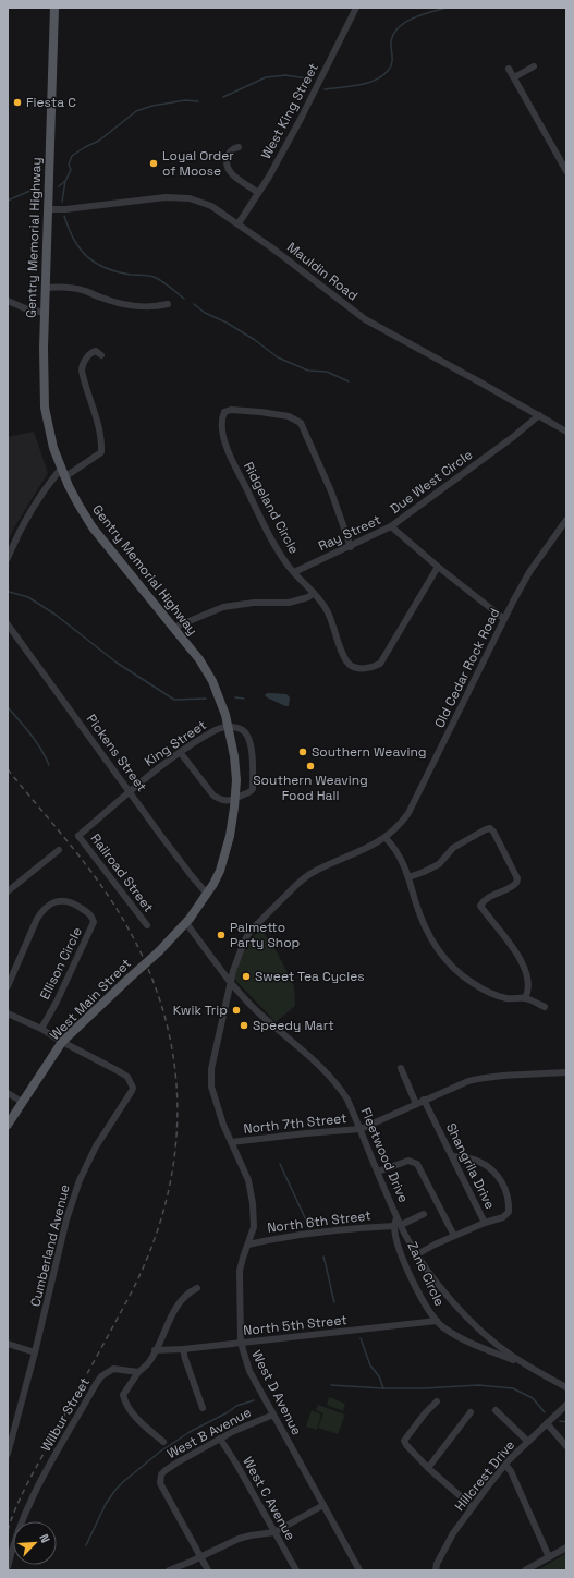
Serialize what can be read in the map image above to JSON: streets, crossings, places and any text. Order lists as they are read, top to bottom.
{
  "streets": {
    "main road": ["Gentry Memorial Highway", "West Main Street"],
    "street": [
      "West King Street",
      "Mauldin Road",
      "Due West Circle",
      "Ridgeland Circle",
      "Ray Street",
      "Old Cedar Rock Road",
      "King Street",
      "Pickens Street",
      "Railroad Street",
      "Ellison Circle",
      "North 7th Street",
      "Fleetwood Drive",
      "Shangrila Drive",
      "North 6th Street",
      "Cumberland Avenue",
      "Zane Circle",
      "North 5th Street",
      "West D Avenue",
      "Wilbur Street",
      "West B Avenue",
      "Hillcrest Drive",
      "West C Avenue"
    ]
  },
  "crossings": [
    ["West King Street", "Mauldin Road"],
    ["Gentry Memorial Highway", "Mauldin Road"],
    ["Gentry Memorial Highway", "King Street"],
    ["Gentry Memorial Highway", "Pickens Street"],
    ["Gentry Memorial Highway", "West Main Street"],
    ["Gentry Memorial Highway", "Fleetwood Drive"],
    ["Mauldin Road", "Due West Circle"],
    ["Due West Circle", "Ridgeland Circle"],
    ["Due West Circle", "Ray Street"],
    ["Due West Circle", "Old Cedar Rock Road"],
    ["Ridgeland Circle", "Ray Street"],
    ["Old Cedar Rock Road", "Fleetwood Drive"],
    ["Old Cedar Rock Road", "West D Avenue"],
    ["King Street", "Pickens Street"],
    ["King Street", "Railroad Street"],
    ["West Main Street", "Fleetwood Drive"],
    ["West Main Street", "Cumberland Avenue"],
    ["North 7th Street", "Fleetwood Drive"],
    ["North 7th Street", "Shangrila Drive"],
    ["North 7th Street", "West D Avenue"],
    ["Fleetwood Drive", "Zane Circle"],
    ["Fleetwood Drive", "West D Avenue"],
    ["North 6th Street", "Zane Circle"],
    ["North 6th Street", "West D Avenue"],
    ["Zane Circle", "North 5th Street"],
    ["North 5th Street", "West D Avenue"],
    ["West D Avenue", "West B Avenue"],
    ["West B Avenue", "West C Avenue"]
  ],
  "places": [
    "Fiesta C",
    "Loyal Order of Moose",
    "Southern Weaving",
    "Southern Weaving Food Hall",
    "Palmetto Party Shop",
    "Sweet Tea Cycles",
    "Kwik Trip",
    "Speedy Mart"
  ],
  "north": "top right"
}
